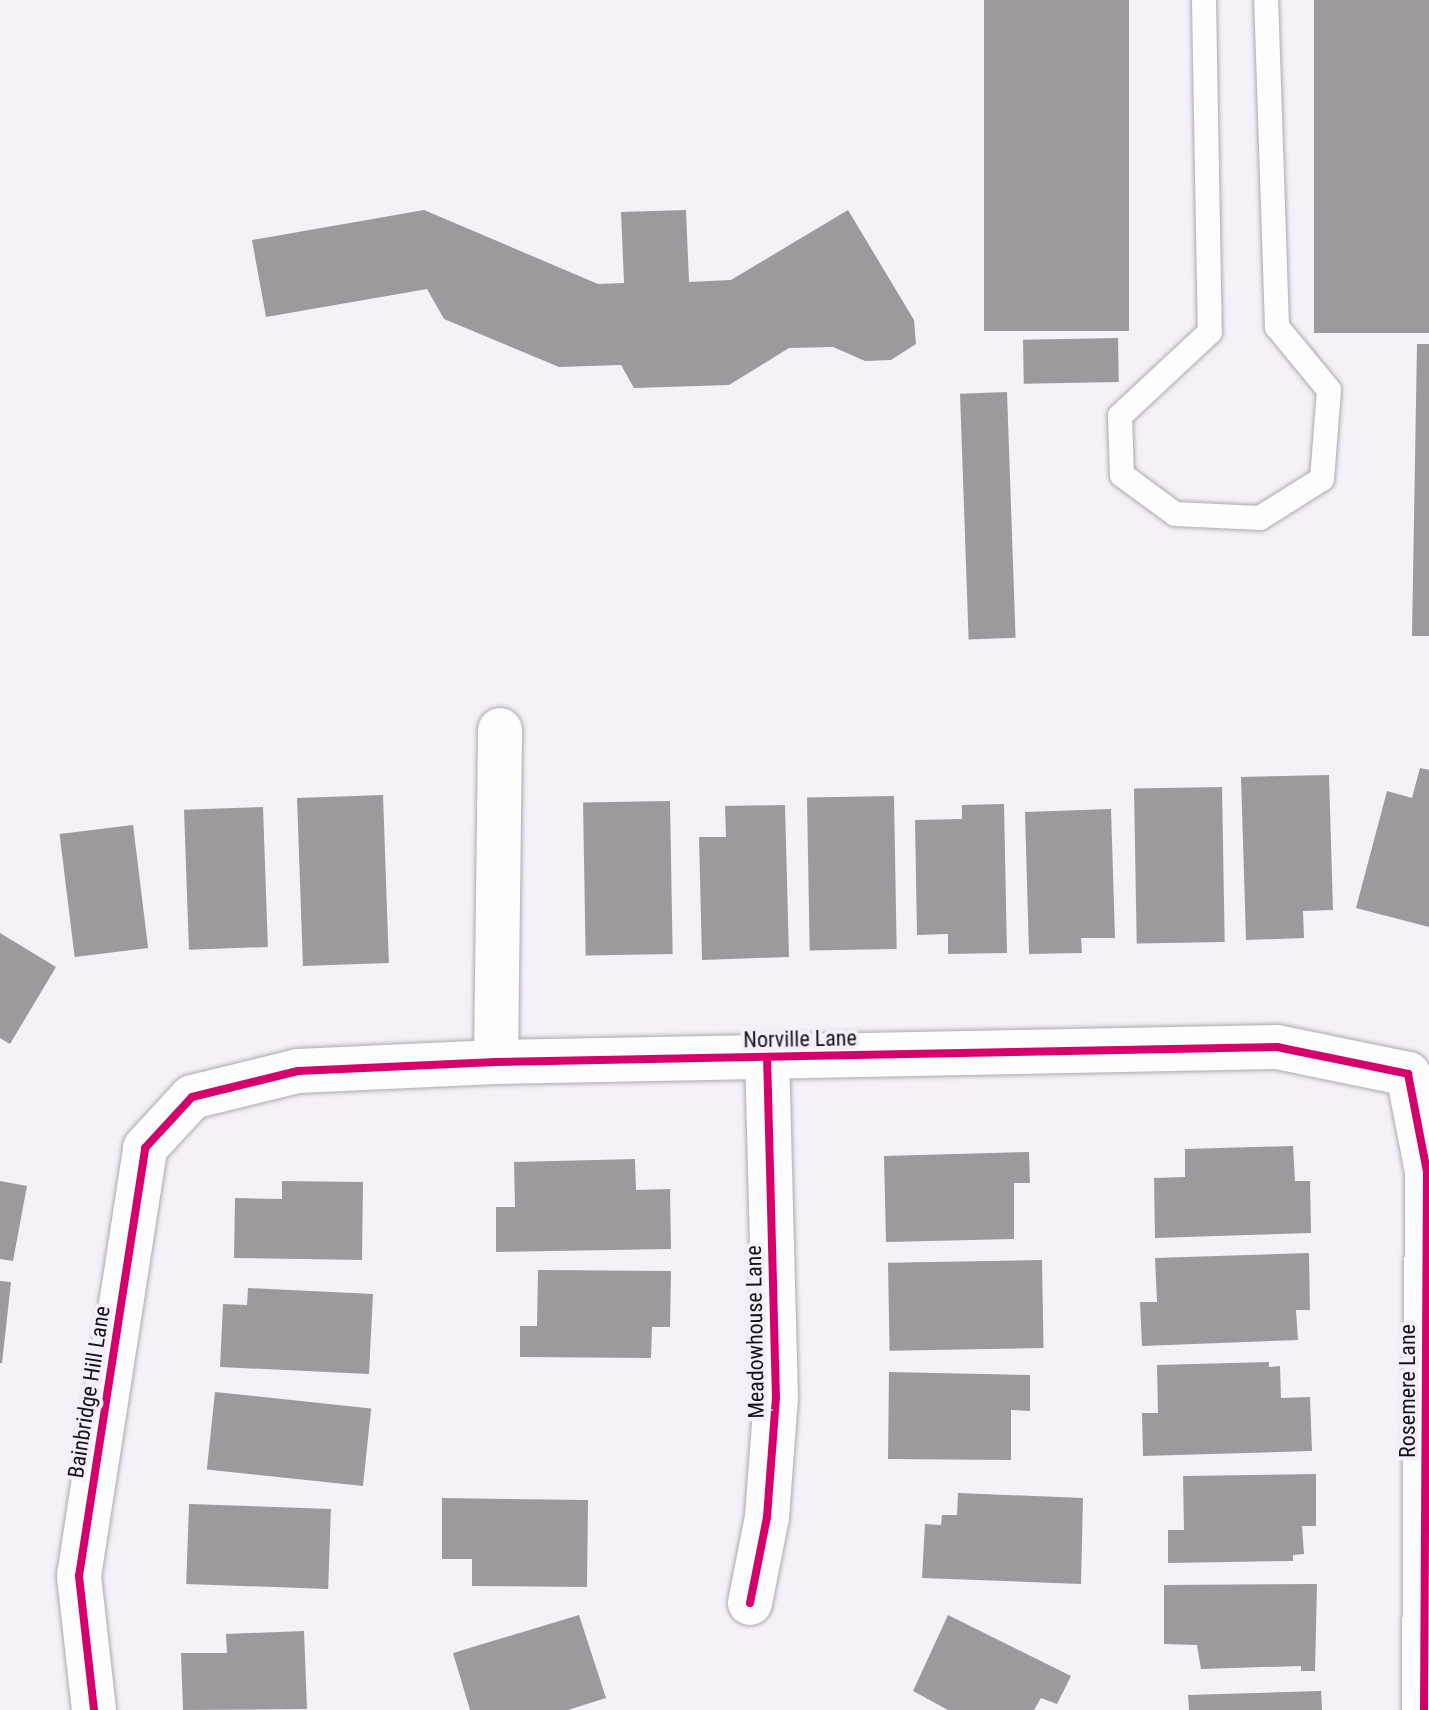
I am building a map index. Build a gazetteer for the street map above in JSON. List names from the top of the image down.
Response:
{
  "streets": {
    "street": [
      "Norville Lane",
      "Meadowhouse Lane",
      "Rosemere Lane",
      "Bainbridge Hill Lane"
    ]
  },
  "crossings": [
    ["Norville Lane", "Meadowhouse Lane"],
    ["Norville Lane", "Rosemere Lane"],
    ["Norville Lane", "Bainbridge Hill Lane"]
  ]
}
